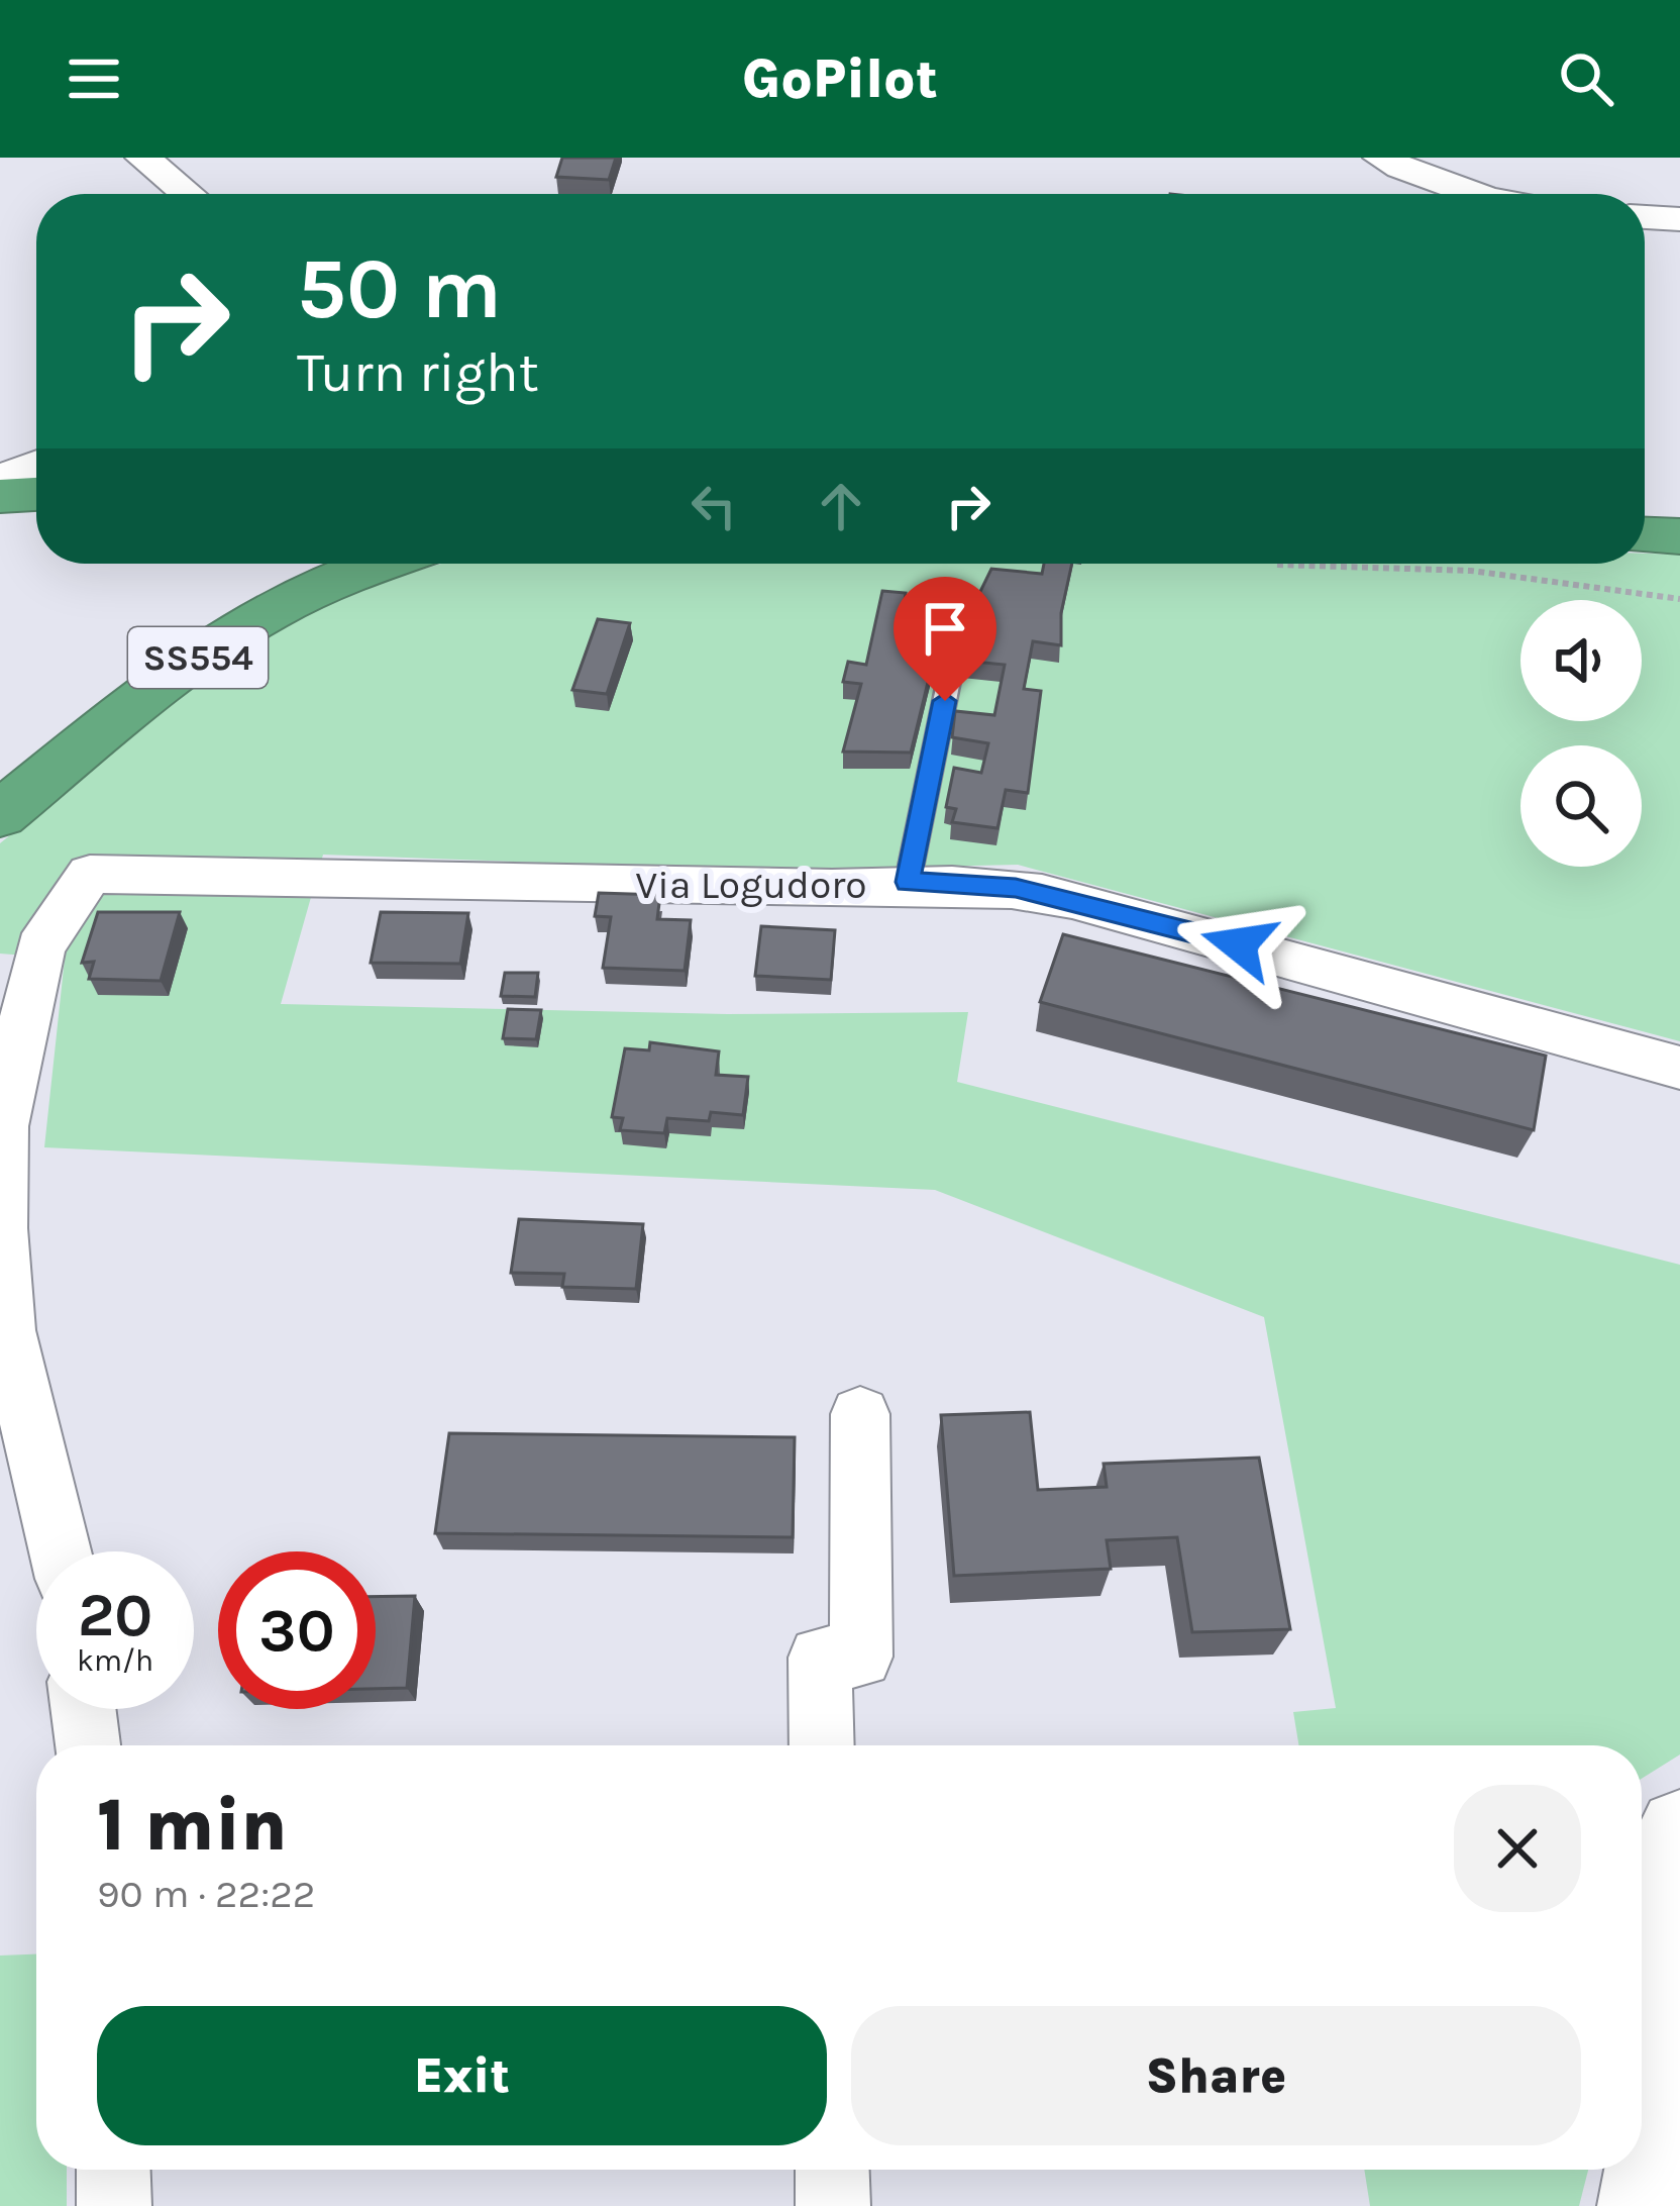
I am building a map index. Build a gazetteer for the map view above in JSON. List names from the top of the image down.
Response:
{
  "streets": {
    "highway": ["SS554"],
    "street": ["Via Logudoro"]
  },
  "page": {
    "header": "GoPilot",
    "turn": ["50 m", "Turn right"],
    "speed": "20 km/h",
    "limit": "30",
    "heading": ["1 min", "90 m · 22:22"],
    "buttons": ["Exit", "Share"]
  }
}
